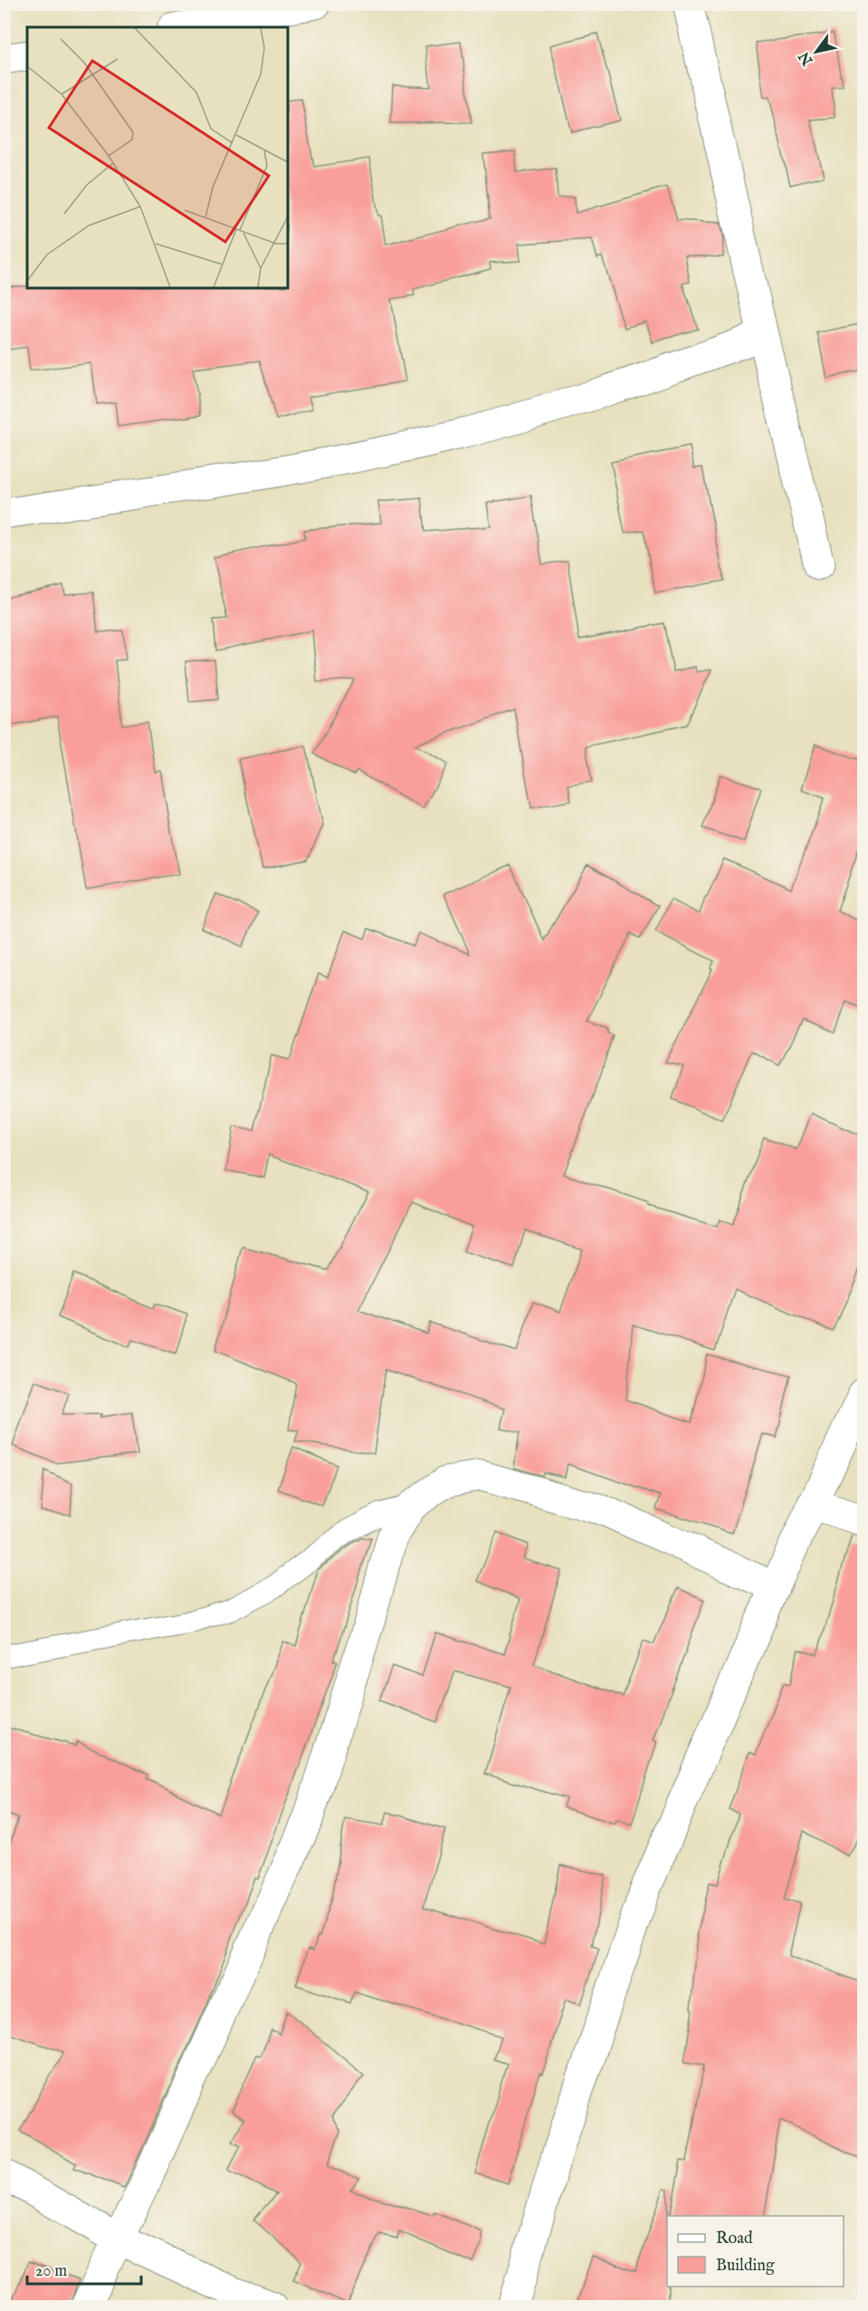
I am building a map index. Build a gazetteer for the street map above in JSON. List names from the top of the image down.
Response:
{
  "legend": ["Road", "Building"],
  "scale_bar": "20 m",
  "north": "bottom left"
}
